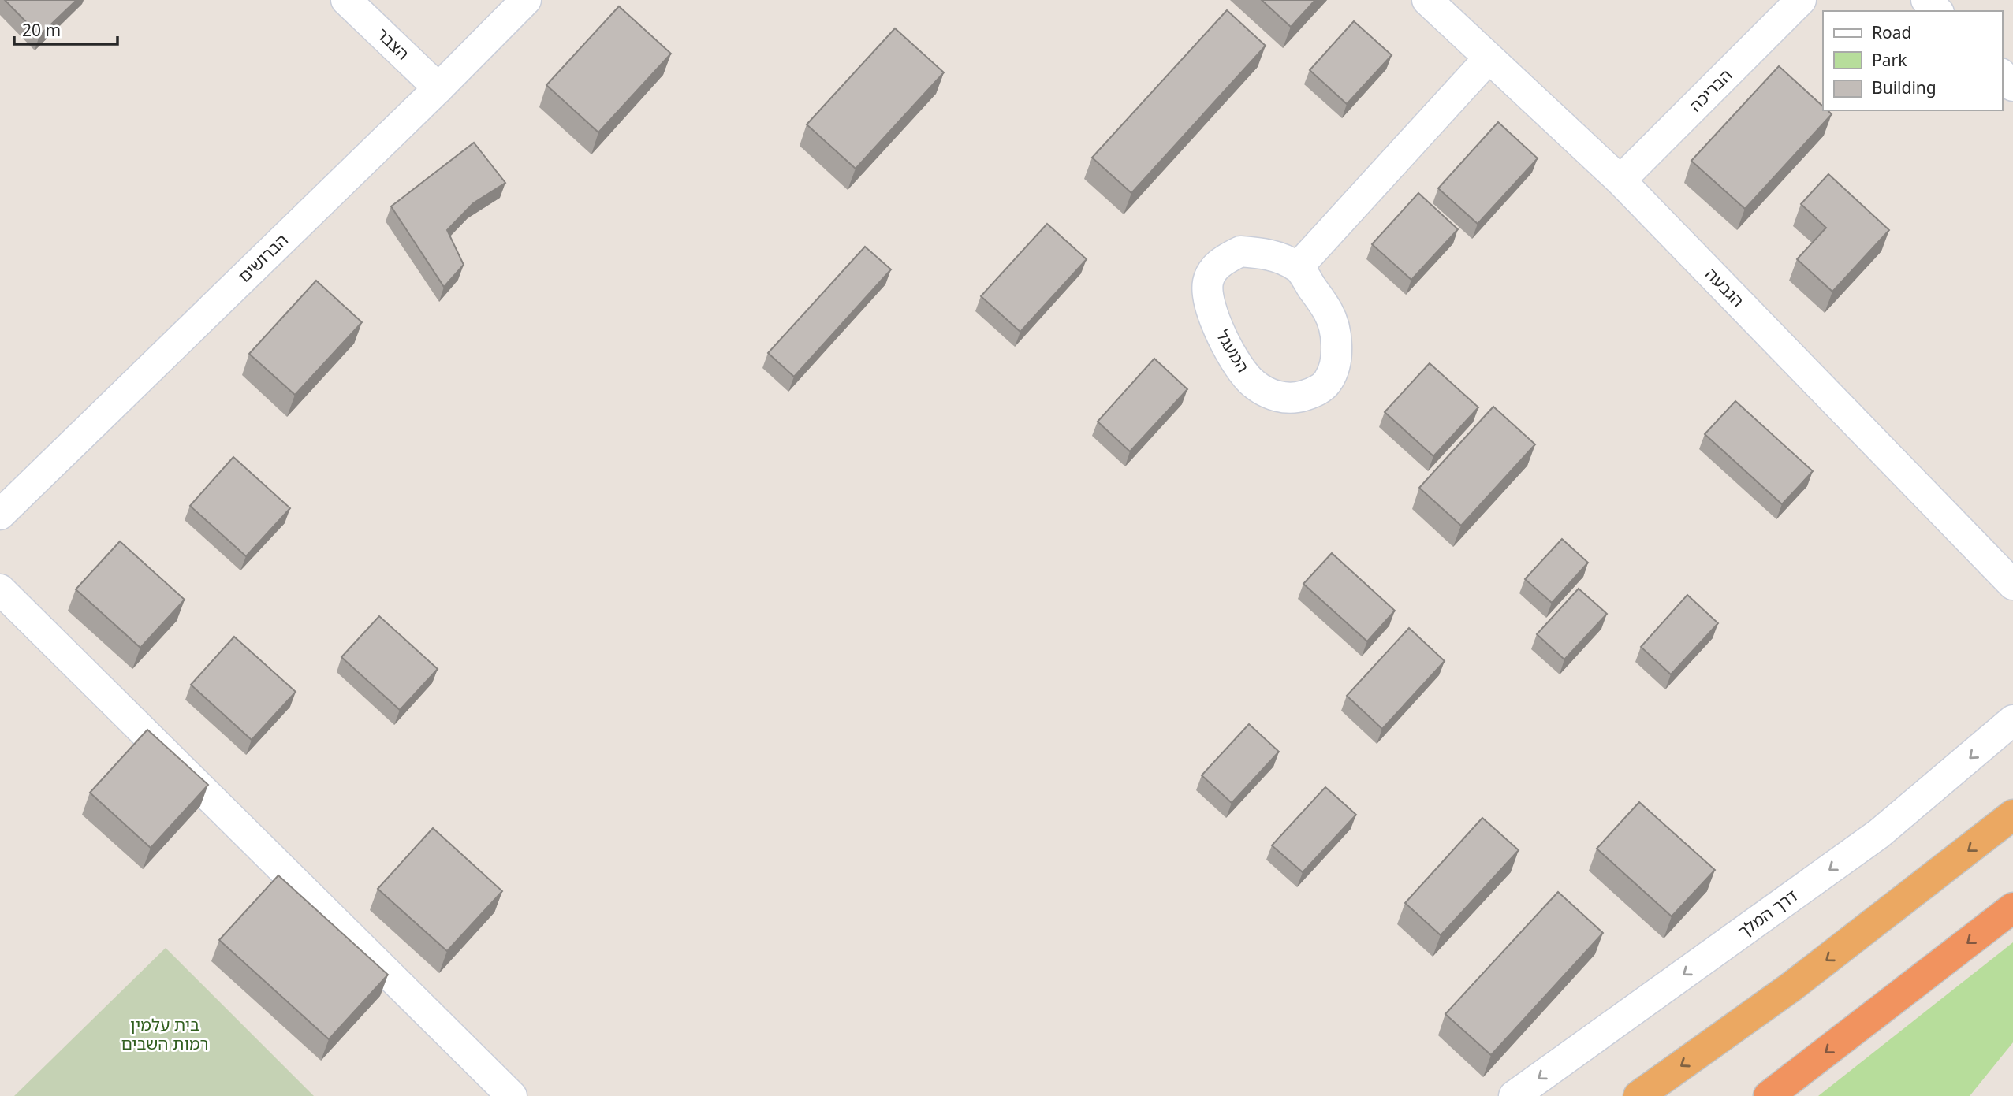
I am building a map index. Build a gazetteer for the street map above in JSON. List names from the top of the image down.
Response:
{
  "streets": {
    "street": [
      "הצבר",
      "הבריכה",
      "הברושים",
      "הגבעה",
      "המעגל",
      "דרך המלך"
    ]
  },
  "crossings": [
    ["הצבר", "הברושים"],
    ["הבריכה", "הגבעה"]
  ],
  "one_way": ["דרך המלך"],
  "parks": ["בית עלמין רמות השבים"],
  "legend": ["Road", "Park", "Building"],
  "scale_bar": "20 m"
}
